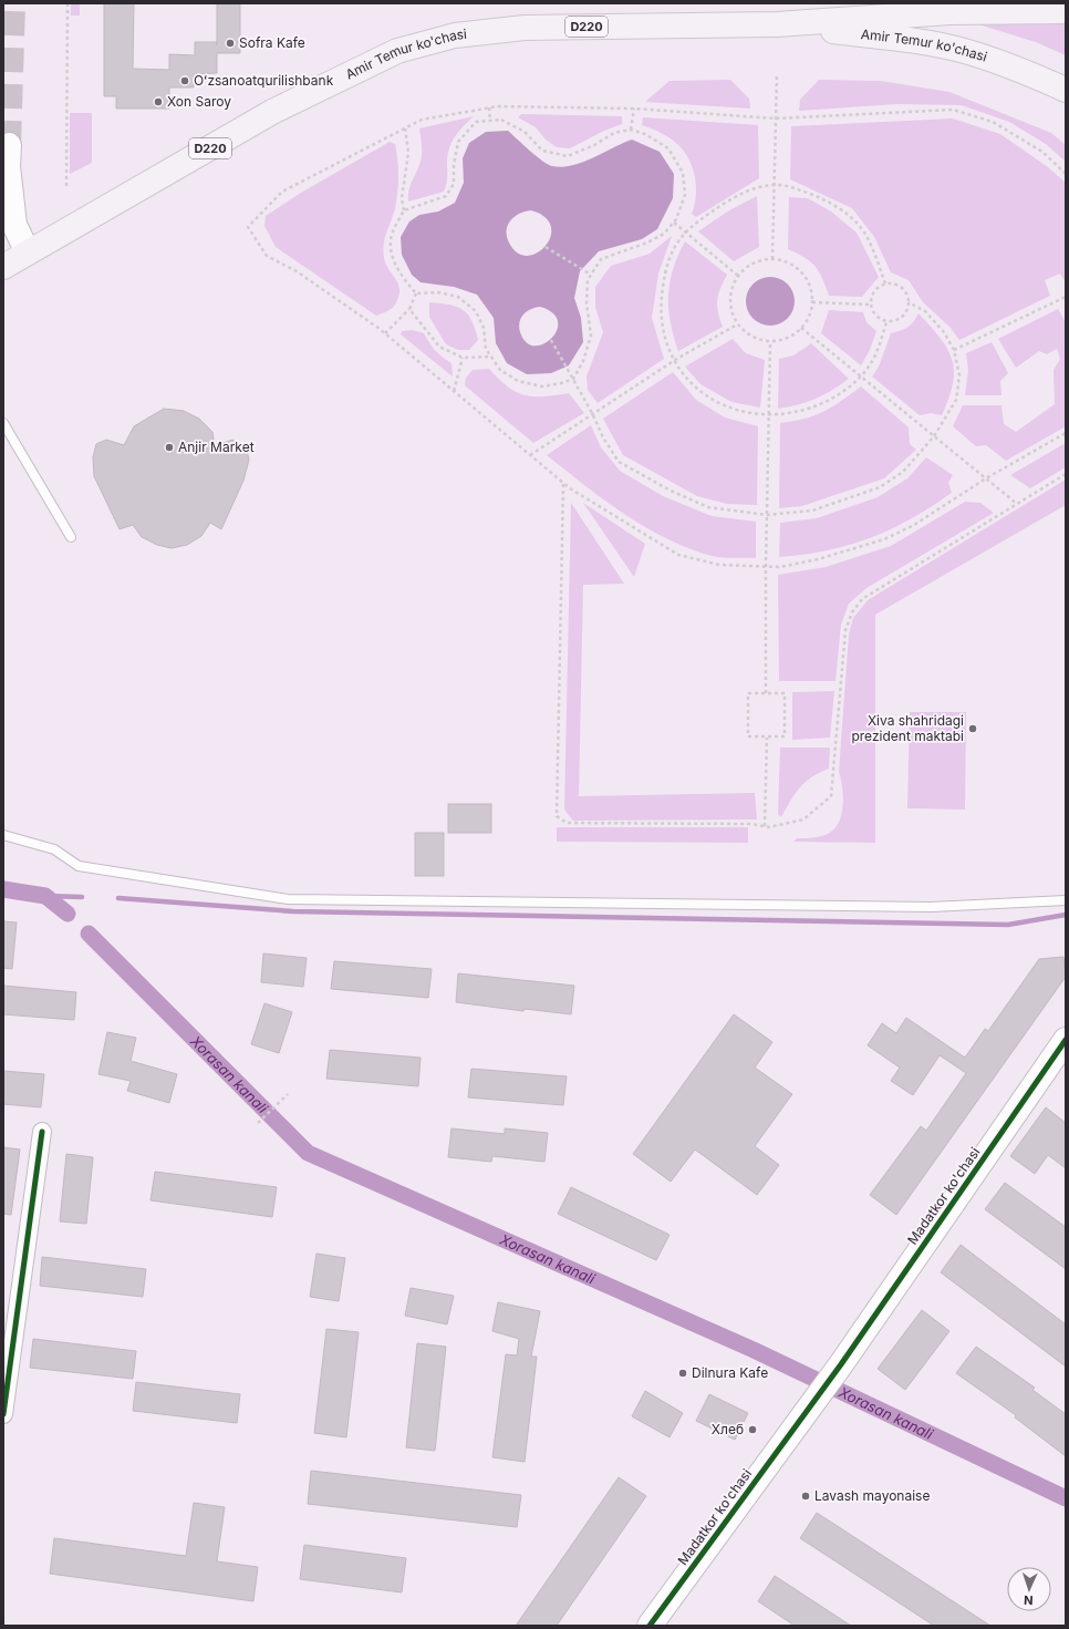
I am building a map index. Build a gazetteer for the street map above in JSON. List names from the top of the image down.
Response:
{
  "streets": {
    "main road": ["D220", "Amir Temur ko'chasi"],
    "street": ["Madatkor ko'chasi"]
  },
  "crossings": [
    ["D220", "Amir Temur ko'chasi"]
  ],
  "water": ["Xorasan kanali"],
  "places": [
    "Sofra Kafe",
    "Oʻzsanoatqurilishbank",
    "Xon Saroy",
    "Anjir Market",
    "Xiva shahridagi prezident maktabi",
    "Dilnura Kafe",
    "Хлеб",
    "Lavash mayonaise"
  ],
  "north": "bottom"
}
